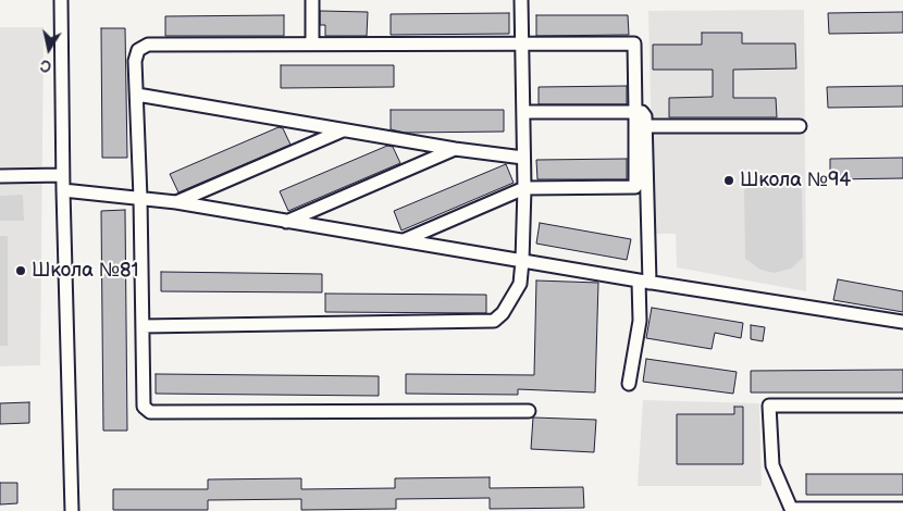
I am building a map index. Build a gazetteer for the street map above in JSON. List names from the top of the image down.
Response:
{
  "places": ["Школа №94", "Школа №81"],
  "north": "bottom"
}
